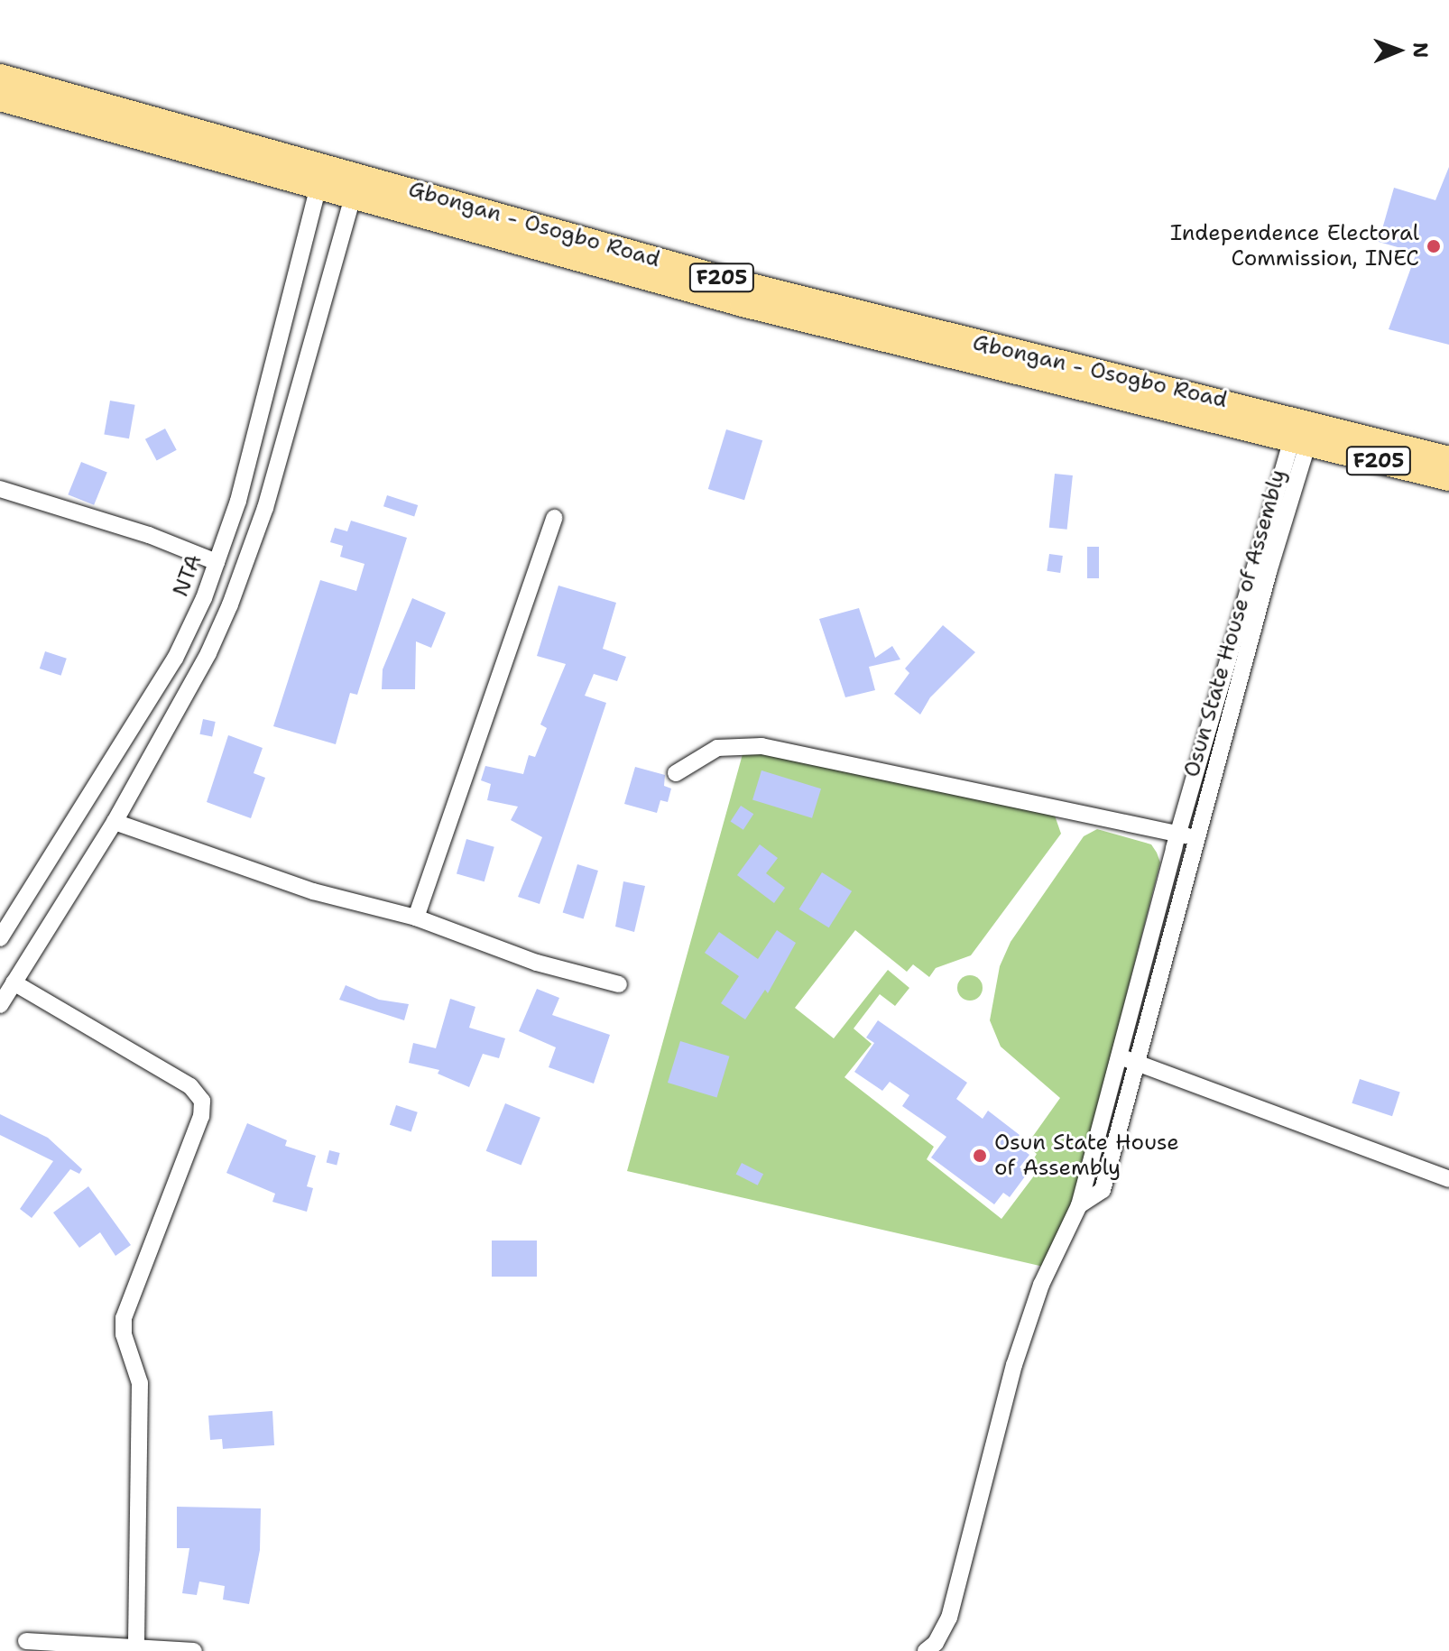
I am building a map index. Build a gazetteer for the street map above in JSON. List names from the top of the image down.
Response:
{
  "streets": {
    "main road": ["Gbongan - Osogbo Road", "F205"],
    "street": ["NTA", "Osun State House of Assembly"]
  },
  "crossings": [
    ["Gbongan - Osogbo Road", "NTA"],
    ["Gbongan - Osogbo Road", "Osun State House of Assembly"]
  ],
  "places": ["Independence Electoral Commission, INEC", "Osun State House of Assembly"],
  "north": "right"
}
